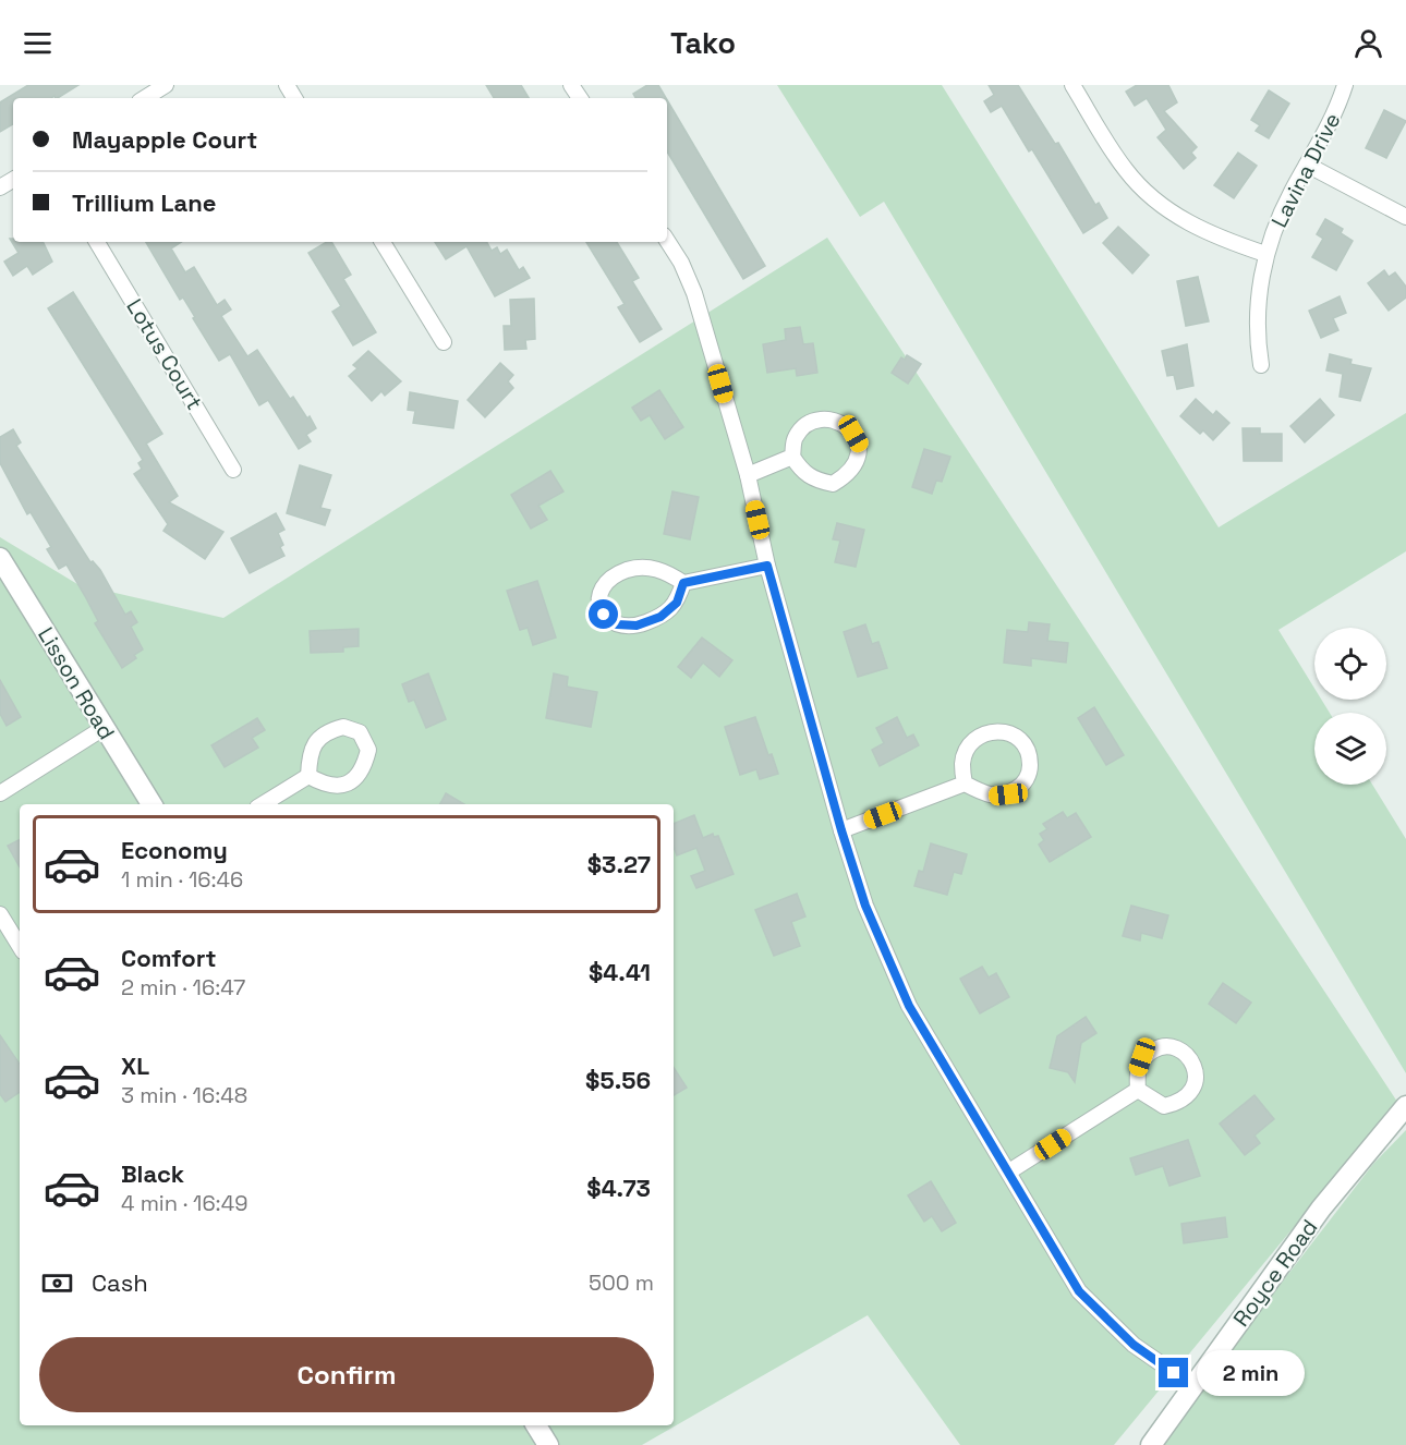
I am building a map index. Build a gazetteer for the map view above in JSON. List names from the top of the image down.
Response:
{
  "streets": {
    "street": [
      "Lavina Drive",
      "Lotus Court",
      "Lisson Road",
      "Royce Road"
    ]
  },
  "page": {
    "header": "Tako",
    "banner": ["Mayapple Court", "Trillium Lane"],
    "list": [
      {
        "name": "Economy",
        "note": "1 min · 16:46",
        "value": "$3.27"
      },
      {
        "name": "Comfort",
        "note": "2 min · 16:47",
        "value": "$4.41"
      },
      {
        "name": "XL",
        "note": "3 min · 16:48",
        "value": "$5.56"
      },
      {
        "name": "Black",
        "note": "4 min · 16:49",
        "value": "$4.73"
      }
    ],
    "pay": ["Cash", "500 m"],
    "buttons": "Confirm",
    "bubble": "2 min"
  }
}
